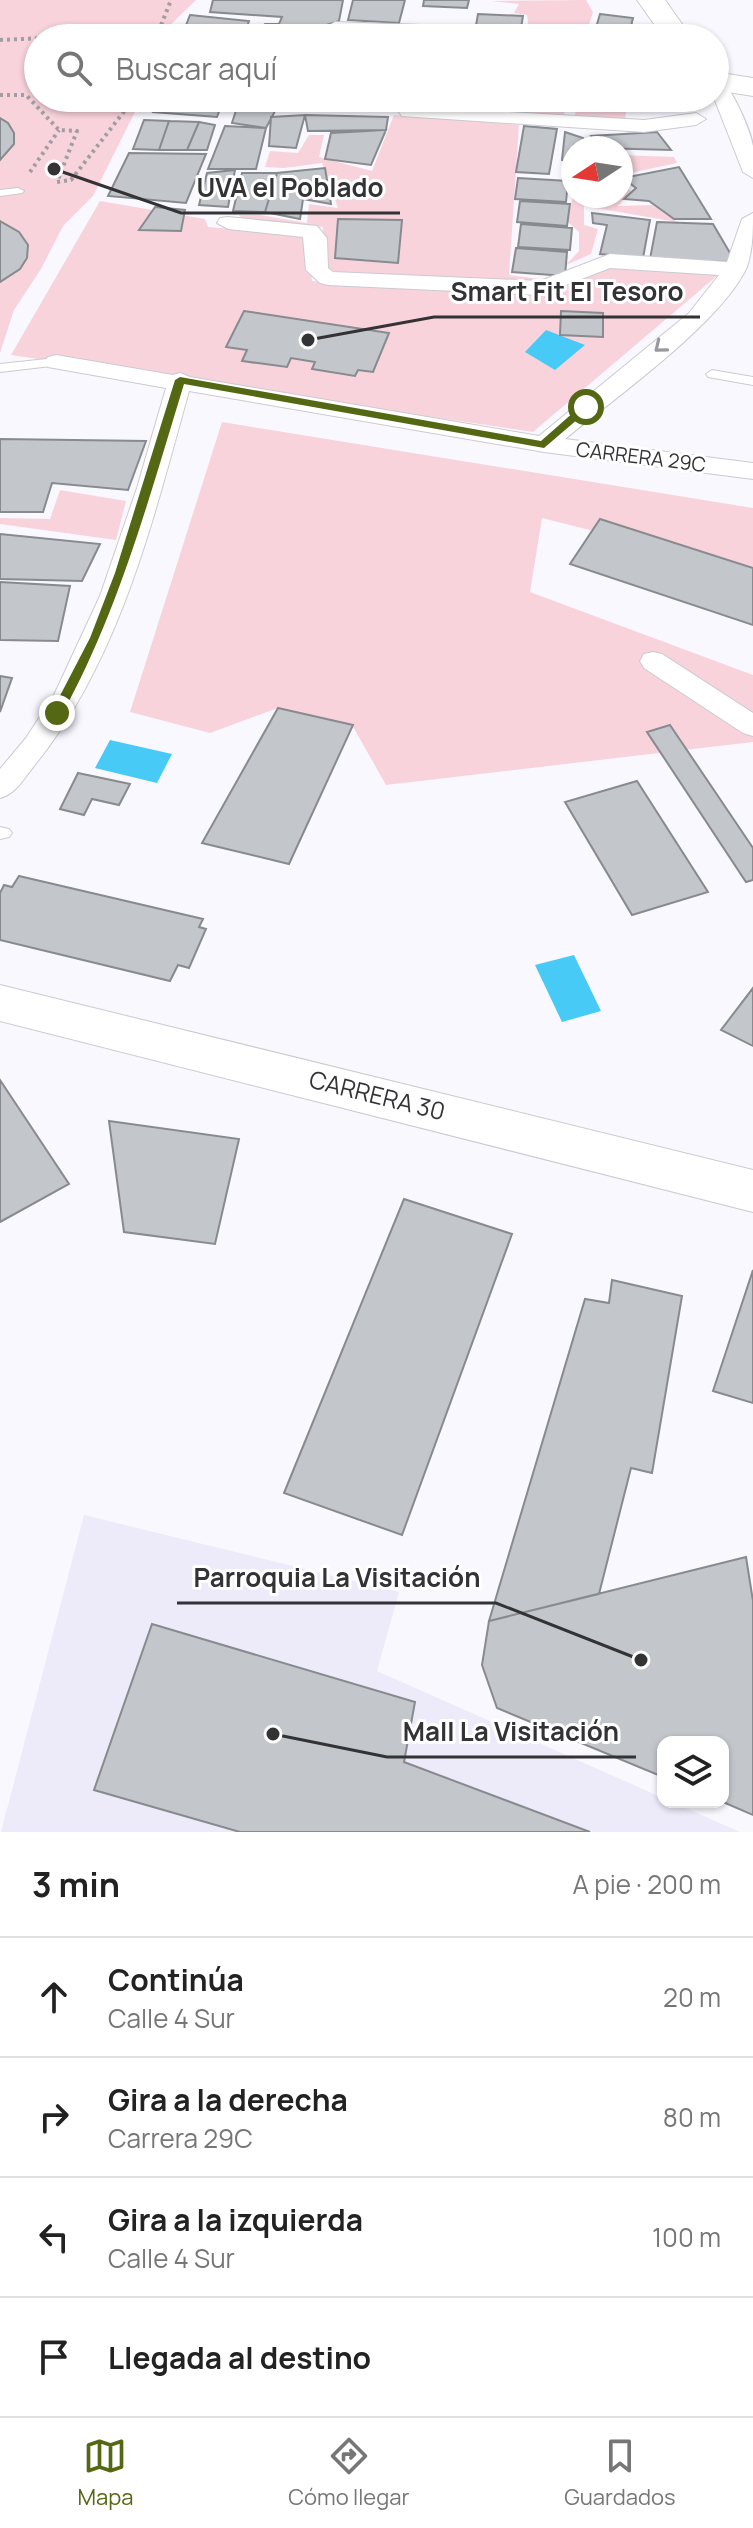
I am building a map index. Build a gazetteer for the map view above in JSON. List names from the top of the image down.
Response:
{
  "streets": {
    "street": ["CARRERA 29C", "CARRERA 30"]
  },
  "places": [
    "UVA el Poblado",
    "Smart Fit El Tesoro",
    "Parroquia La Visitación",
    "Mall La Visitación"
  ],
  "north": "left",
  "page": {
    "search": "Buscar aquí",
    "heading": ["3 min", "A pie · 200 m"],
    "list": [
      ["Continúa", "Calle 4 Sur", "20 m"],
      ["Gira a la derecha", "Carrera 29C", "80 m"],
      ["Gira a la izquierda", "Calle 4 Sur", "100 m"],
      "Llegada al destino"
    ],
    "nav": ["Mapa", "Cómo llegar", "Guardados"]
  }
}
